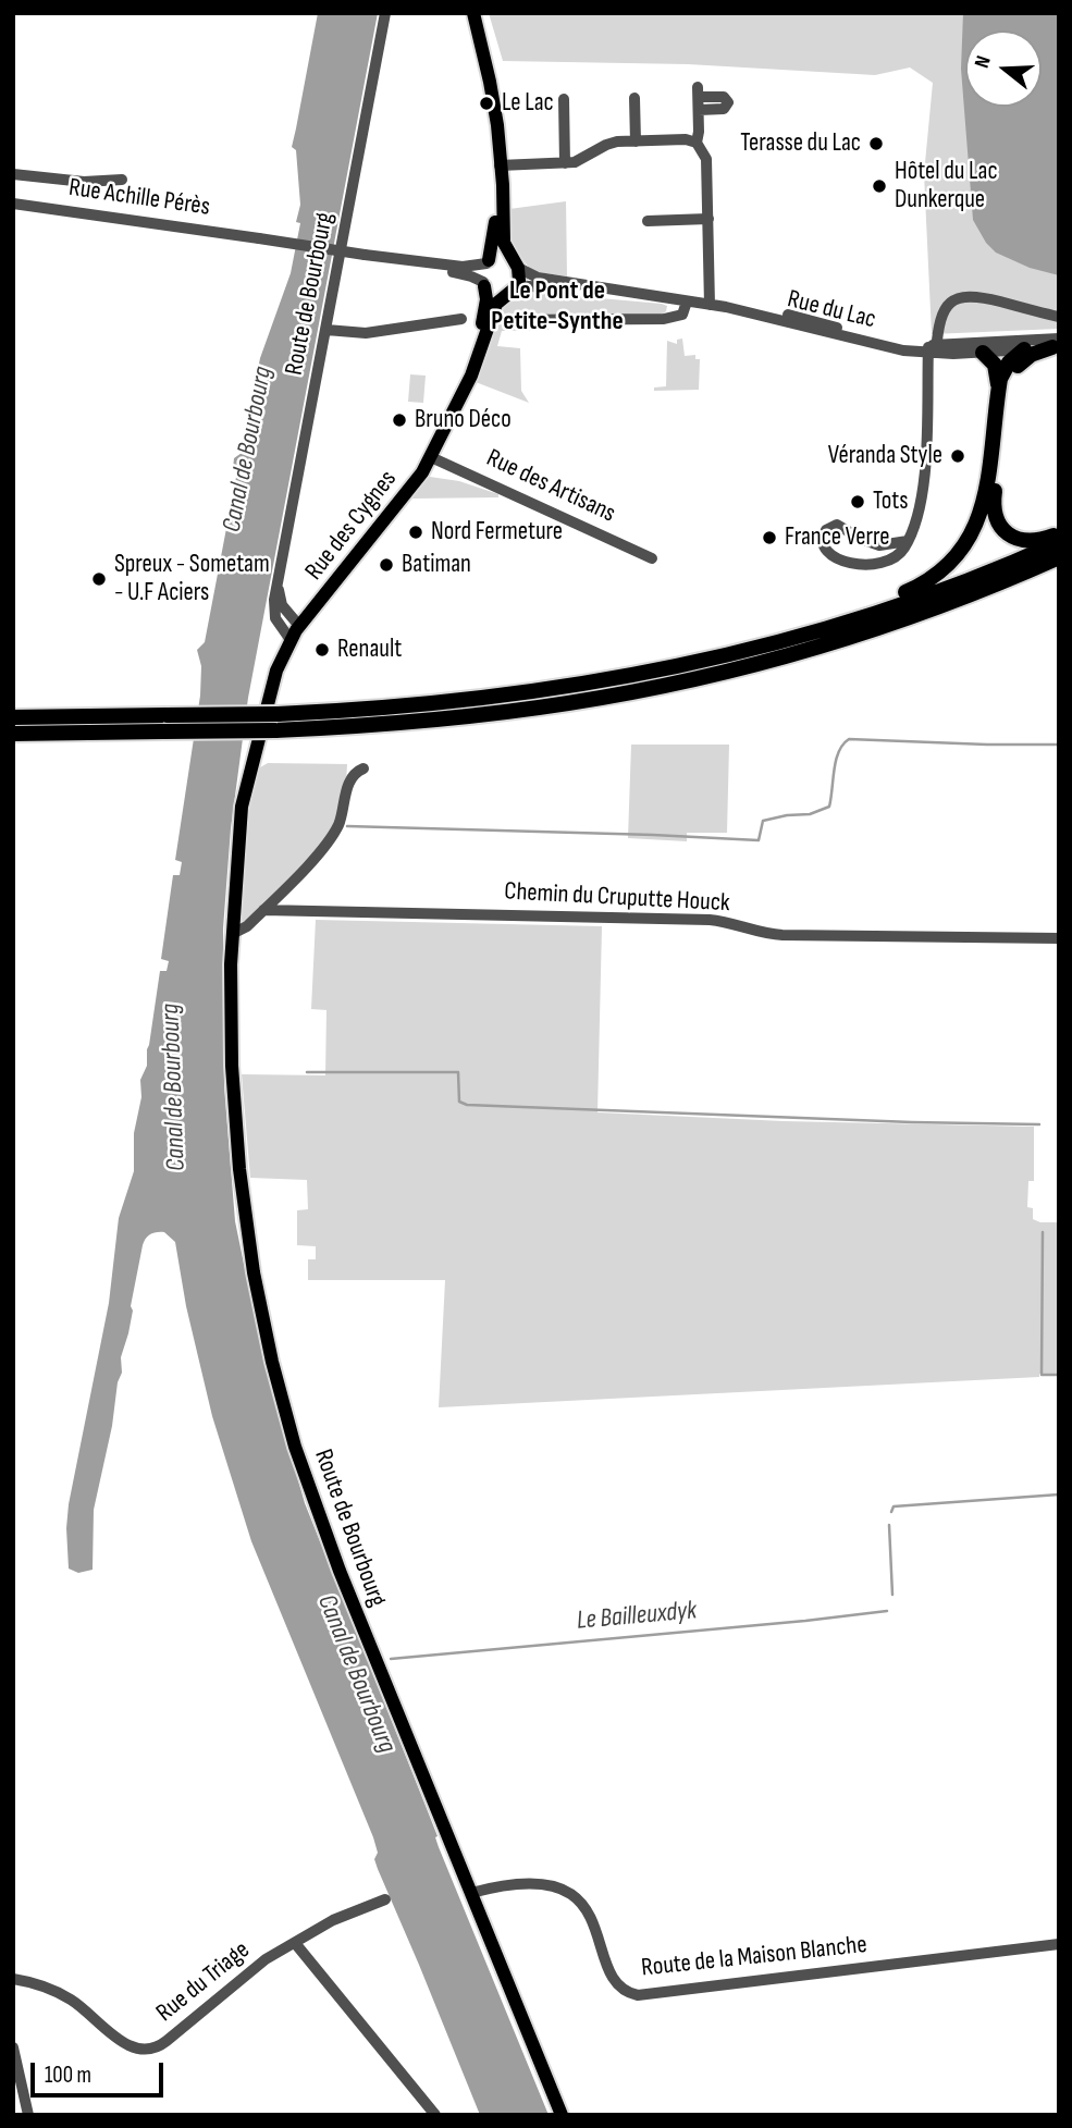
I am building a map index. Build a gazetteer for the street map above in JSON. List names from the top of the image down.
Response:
{
  "streets": {
    "main road": ["Route de Bourbourg", "Rue des Cygnes"],
    "street": [
      "Rue Achille Pérès",
      "Rue du Lac",
      "Rue des Artisans",
      "Chemin du Cruputte Houck",
      "Route de la Maison Blanche",
      "Rue du Triage"
    ]
  },
  "crossings": [
    ["Route de Bourbourg", "Rue des Cygnes"],
    ["Route de Bourbourg", "Route de la Maison Blanche"],
    ["Rue du Lac", "Rue des Cygnes"],
    ["Rue des Artisans", "Rue des Cygnes"]
  ],
  "districts": ["Le Pont de Petite-Synthe"],
  "water": ["Canal de Bourbourg", "Le Bailleuxdyk"],
  "places": [
    "Le Lac",
    "Terasse du Lac",
    "Hôtel du Lac Dunkerque",
    "Bruno Déco",
    "Véranda Style",
    "Tots",
    "Nord Fermeture",
    "France Verre",
    "Batiman",
    "Spreux - Sometam - U.F Aciers",
    "Renault"
  ],
  "scale_bar": "100 m",
  "north": "left"
}
